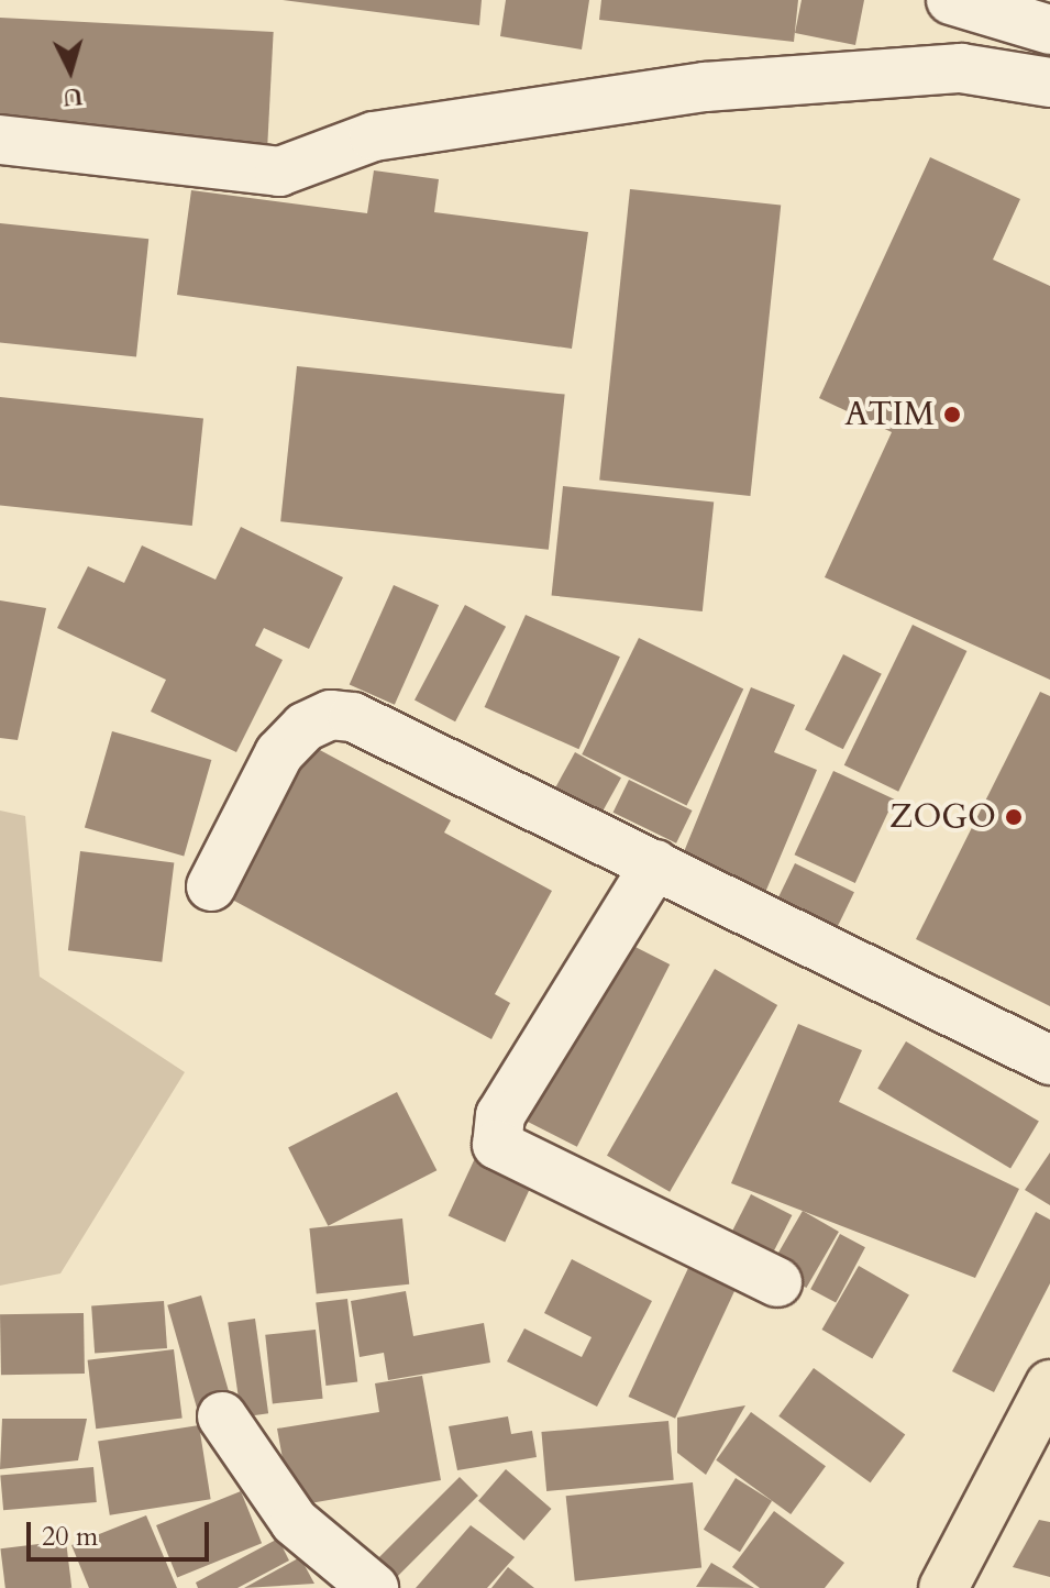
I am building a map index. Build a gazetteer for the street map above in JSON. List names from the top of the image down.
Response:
{
  "places": ["ATIM", "ZOGO"],
  "scale_bar": "20 m",
  "north": "bottom"
}
